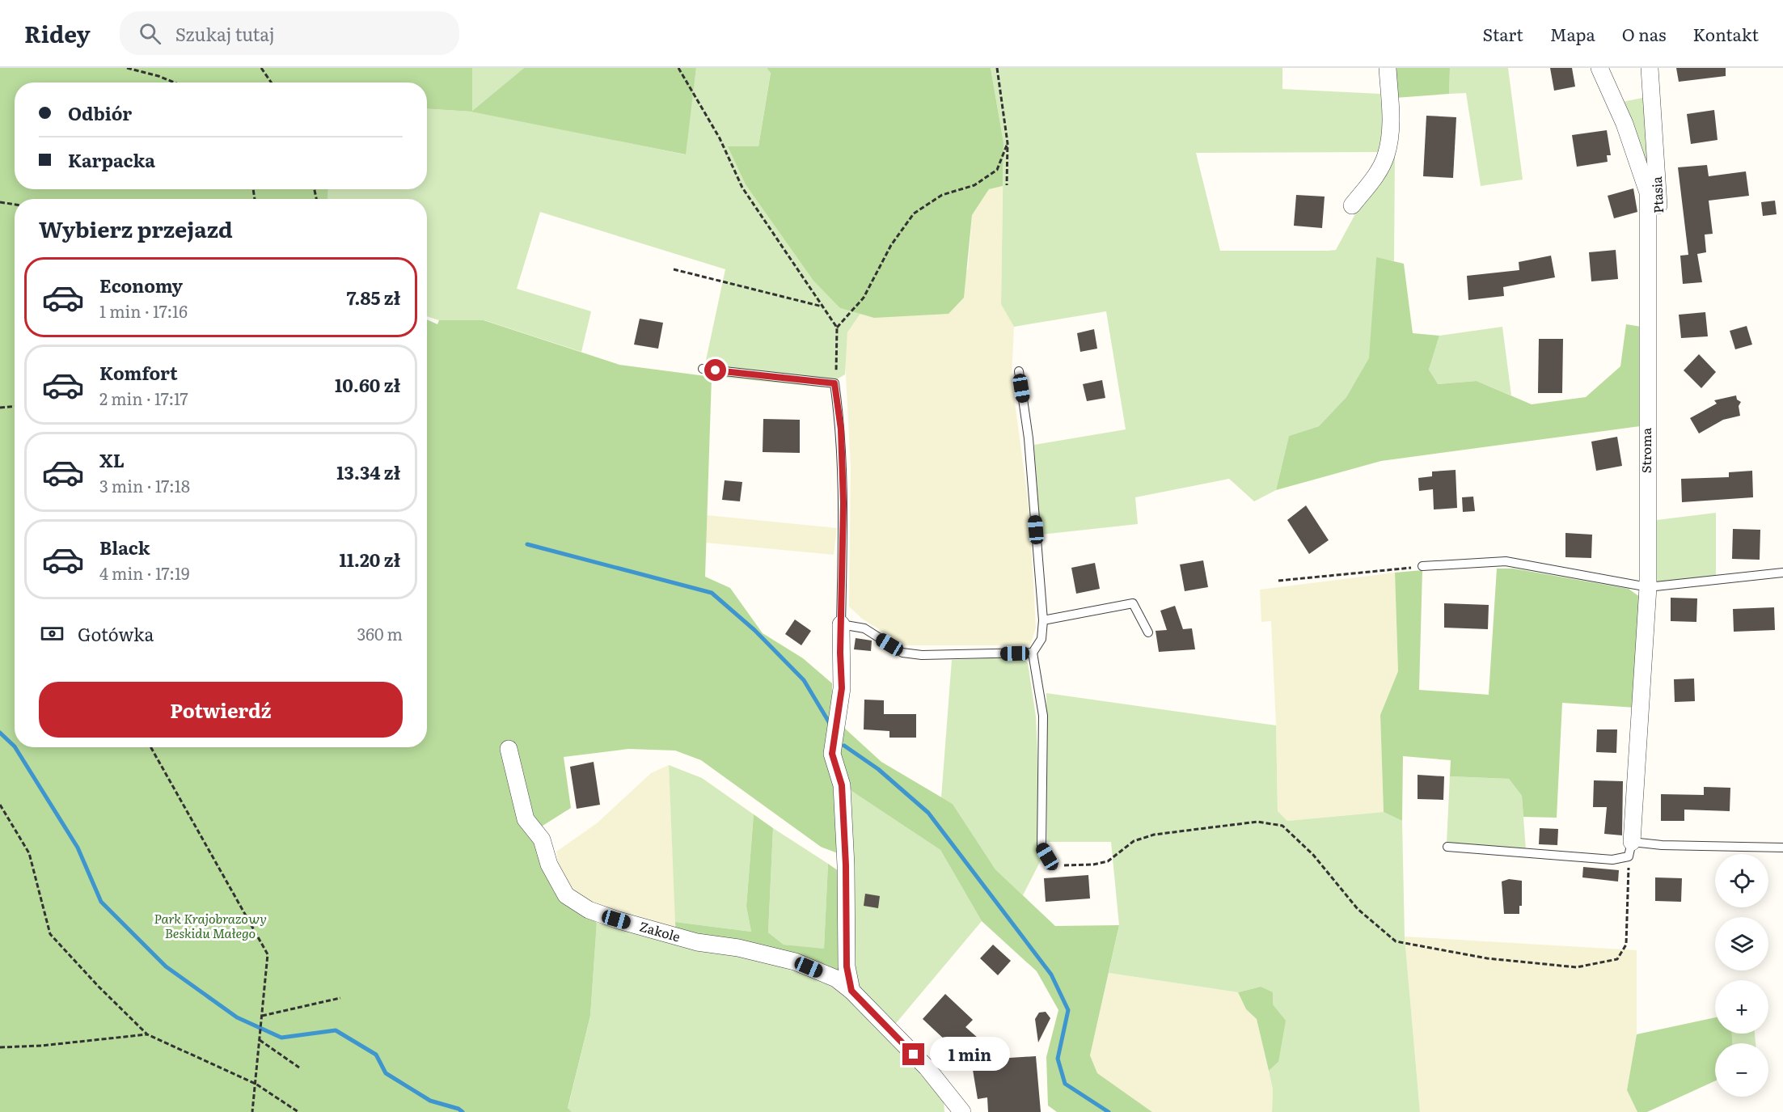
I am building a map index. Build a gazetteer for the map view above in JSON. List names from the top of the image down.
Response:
{
  "streets": {
    "street": ["Ptasia", "Stroma", "Zakole"]
  },
  "crossings": [
    ["Ptasia", "Stroma"]
  ],
  "parks": ["Park Krajobrazowy Beskidu Małego"],
  "page": {
    "header": "Ridey",
    "search": "Szukaj tutaj",
    "nav": [
      "Start",
      "Mapa",
      "O nas",
      "Kontakt"
    ],
    "banner": ["Odbiór", "Karpacka"],
    "heading": "Wybierz przejazd",
    "list": [
      {
        "name": "Economy",
        "note": "1 min · 17:16",
        "value": "7.85 zł"
      },
      {
        "name": "Komfort",
        "note": "2 min · 17:17",
        "value": "10.60 zł"
      },
      {
        "name": "XL",
        "note": "3 min · 17:18",
        "value": "13.34 zł"
      },
      {
        "name": "Black",
        "note": "4 min · 17:19",
        "value": "11.20 zł"
      }
    ],
    "pay": ["Gotówka", "360 m"],
    "buttons": "Potwierdź",
    "map_buttons": ["+", "−"],
    "bubble": "1 min"
  }
}
